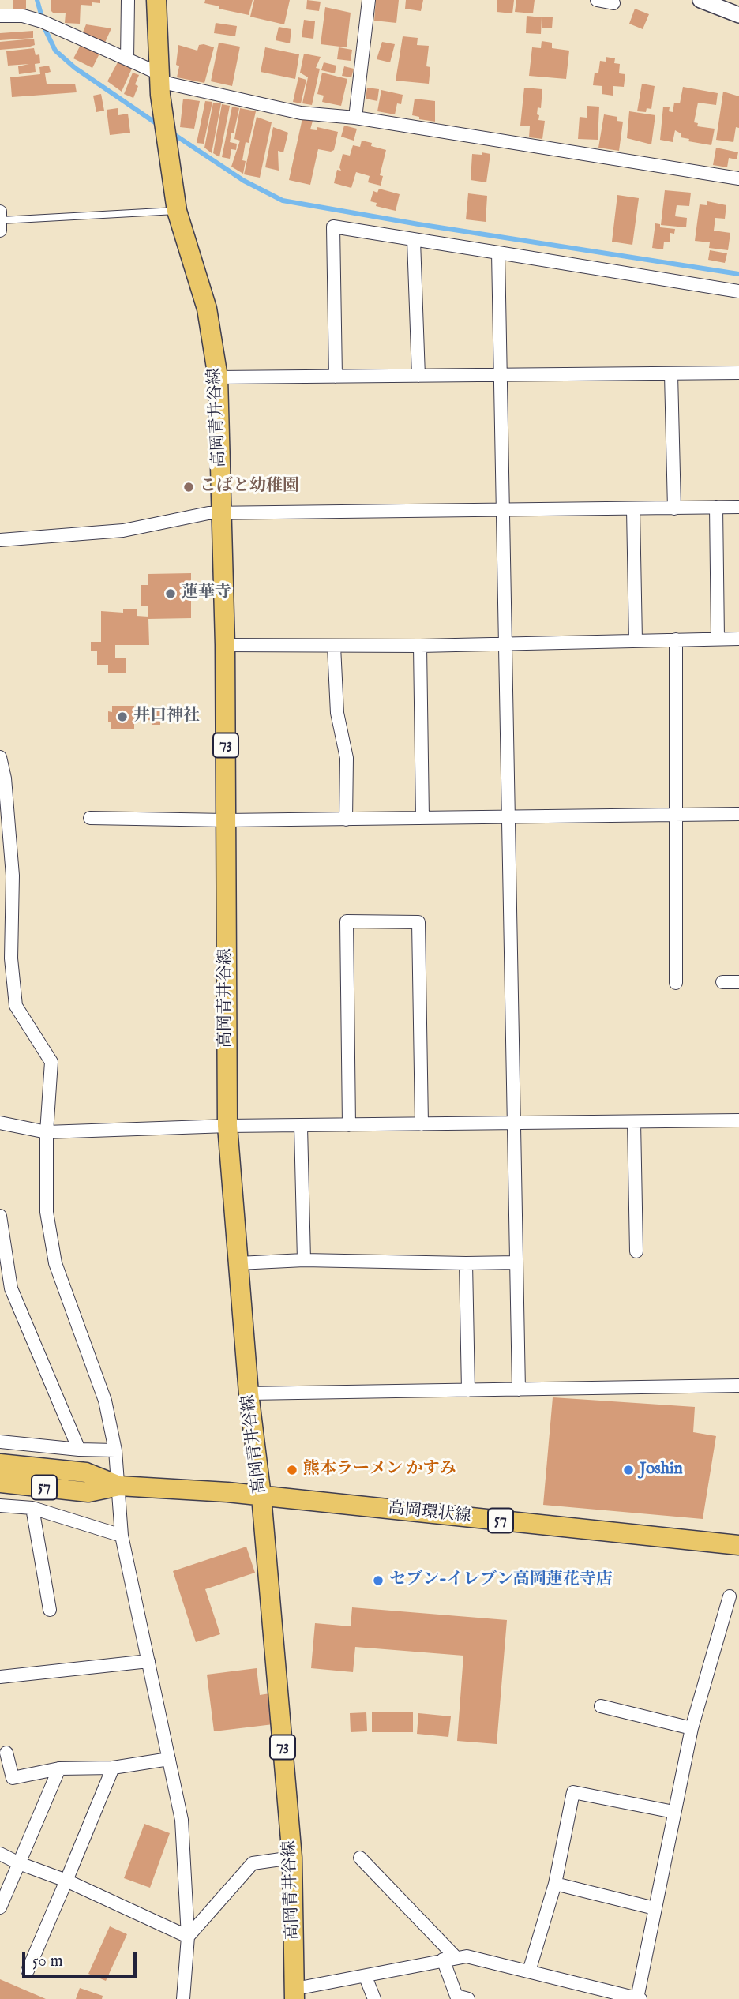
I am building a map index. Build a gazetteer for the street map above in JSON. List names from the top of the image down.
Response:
{
  "streets": {
    "main road": [
      "高岡青井谷線",
      "73",
      "57",
      "高岡環状線"
    ]
  },
  "crossings": [
    ["高岡青井谷線", "高岡環状線"]
  ],
  "places": [
    "こばと幼稚園",
    "蓮華寺",
    "井口神社",
    "熊本ラーメン かすみ",
    "Joshin",
    "セブン-イレブン高岡蓮花寺店"
  ],
  "scale_bar": "50 m"
}
